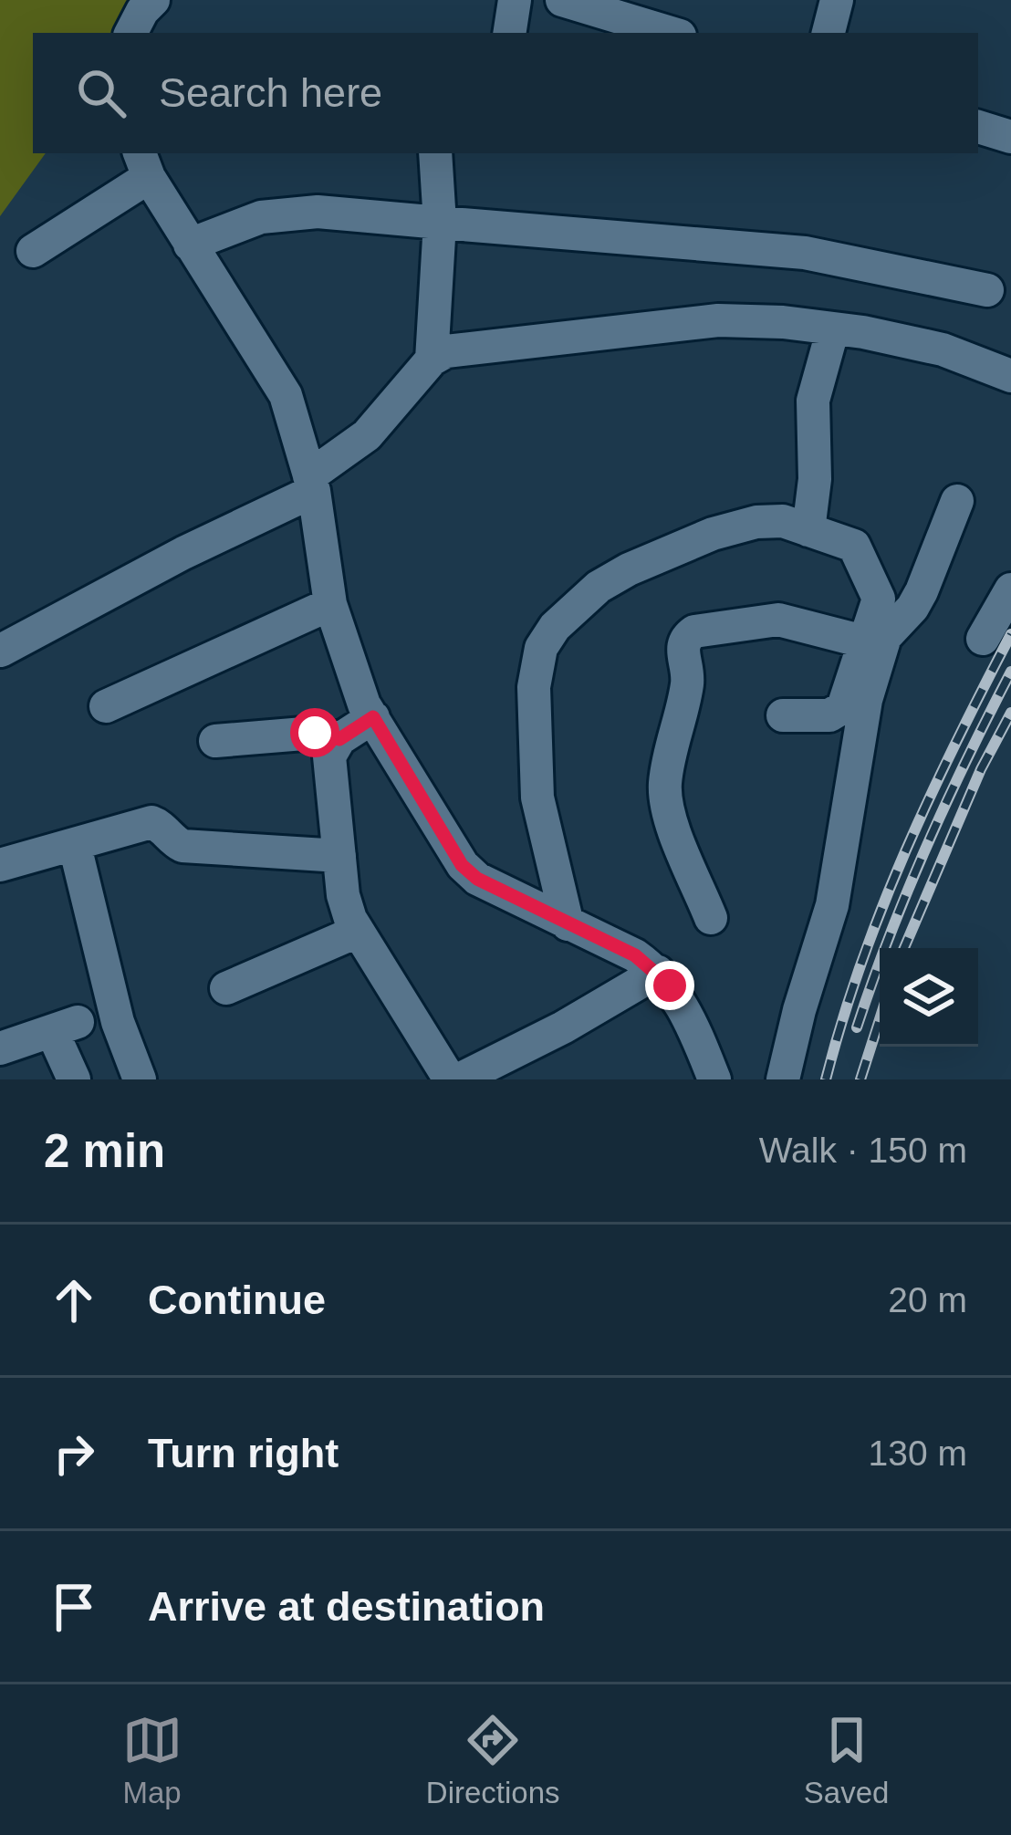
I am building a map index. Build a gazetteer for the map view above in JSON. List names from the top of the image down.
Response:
{
  "page": {
    "search": "Search here",
    "heading": ["2 min", "Walk · 150 m"],
    "list": [
      ["Continue", "20 m"],
      ["Turn right", "130 m"],
      "Arrive at destination"
    ],
    "nav": ["Map", "Directions", "Saved"]
  }
}
